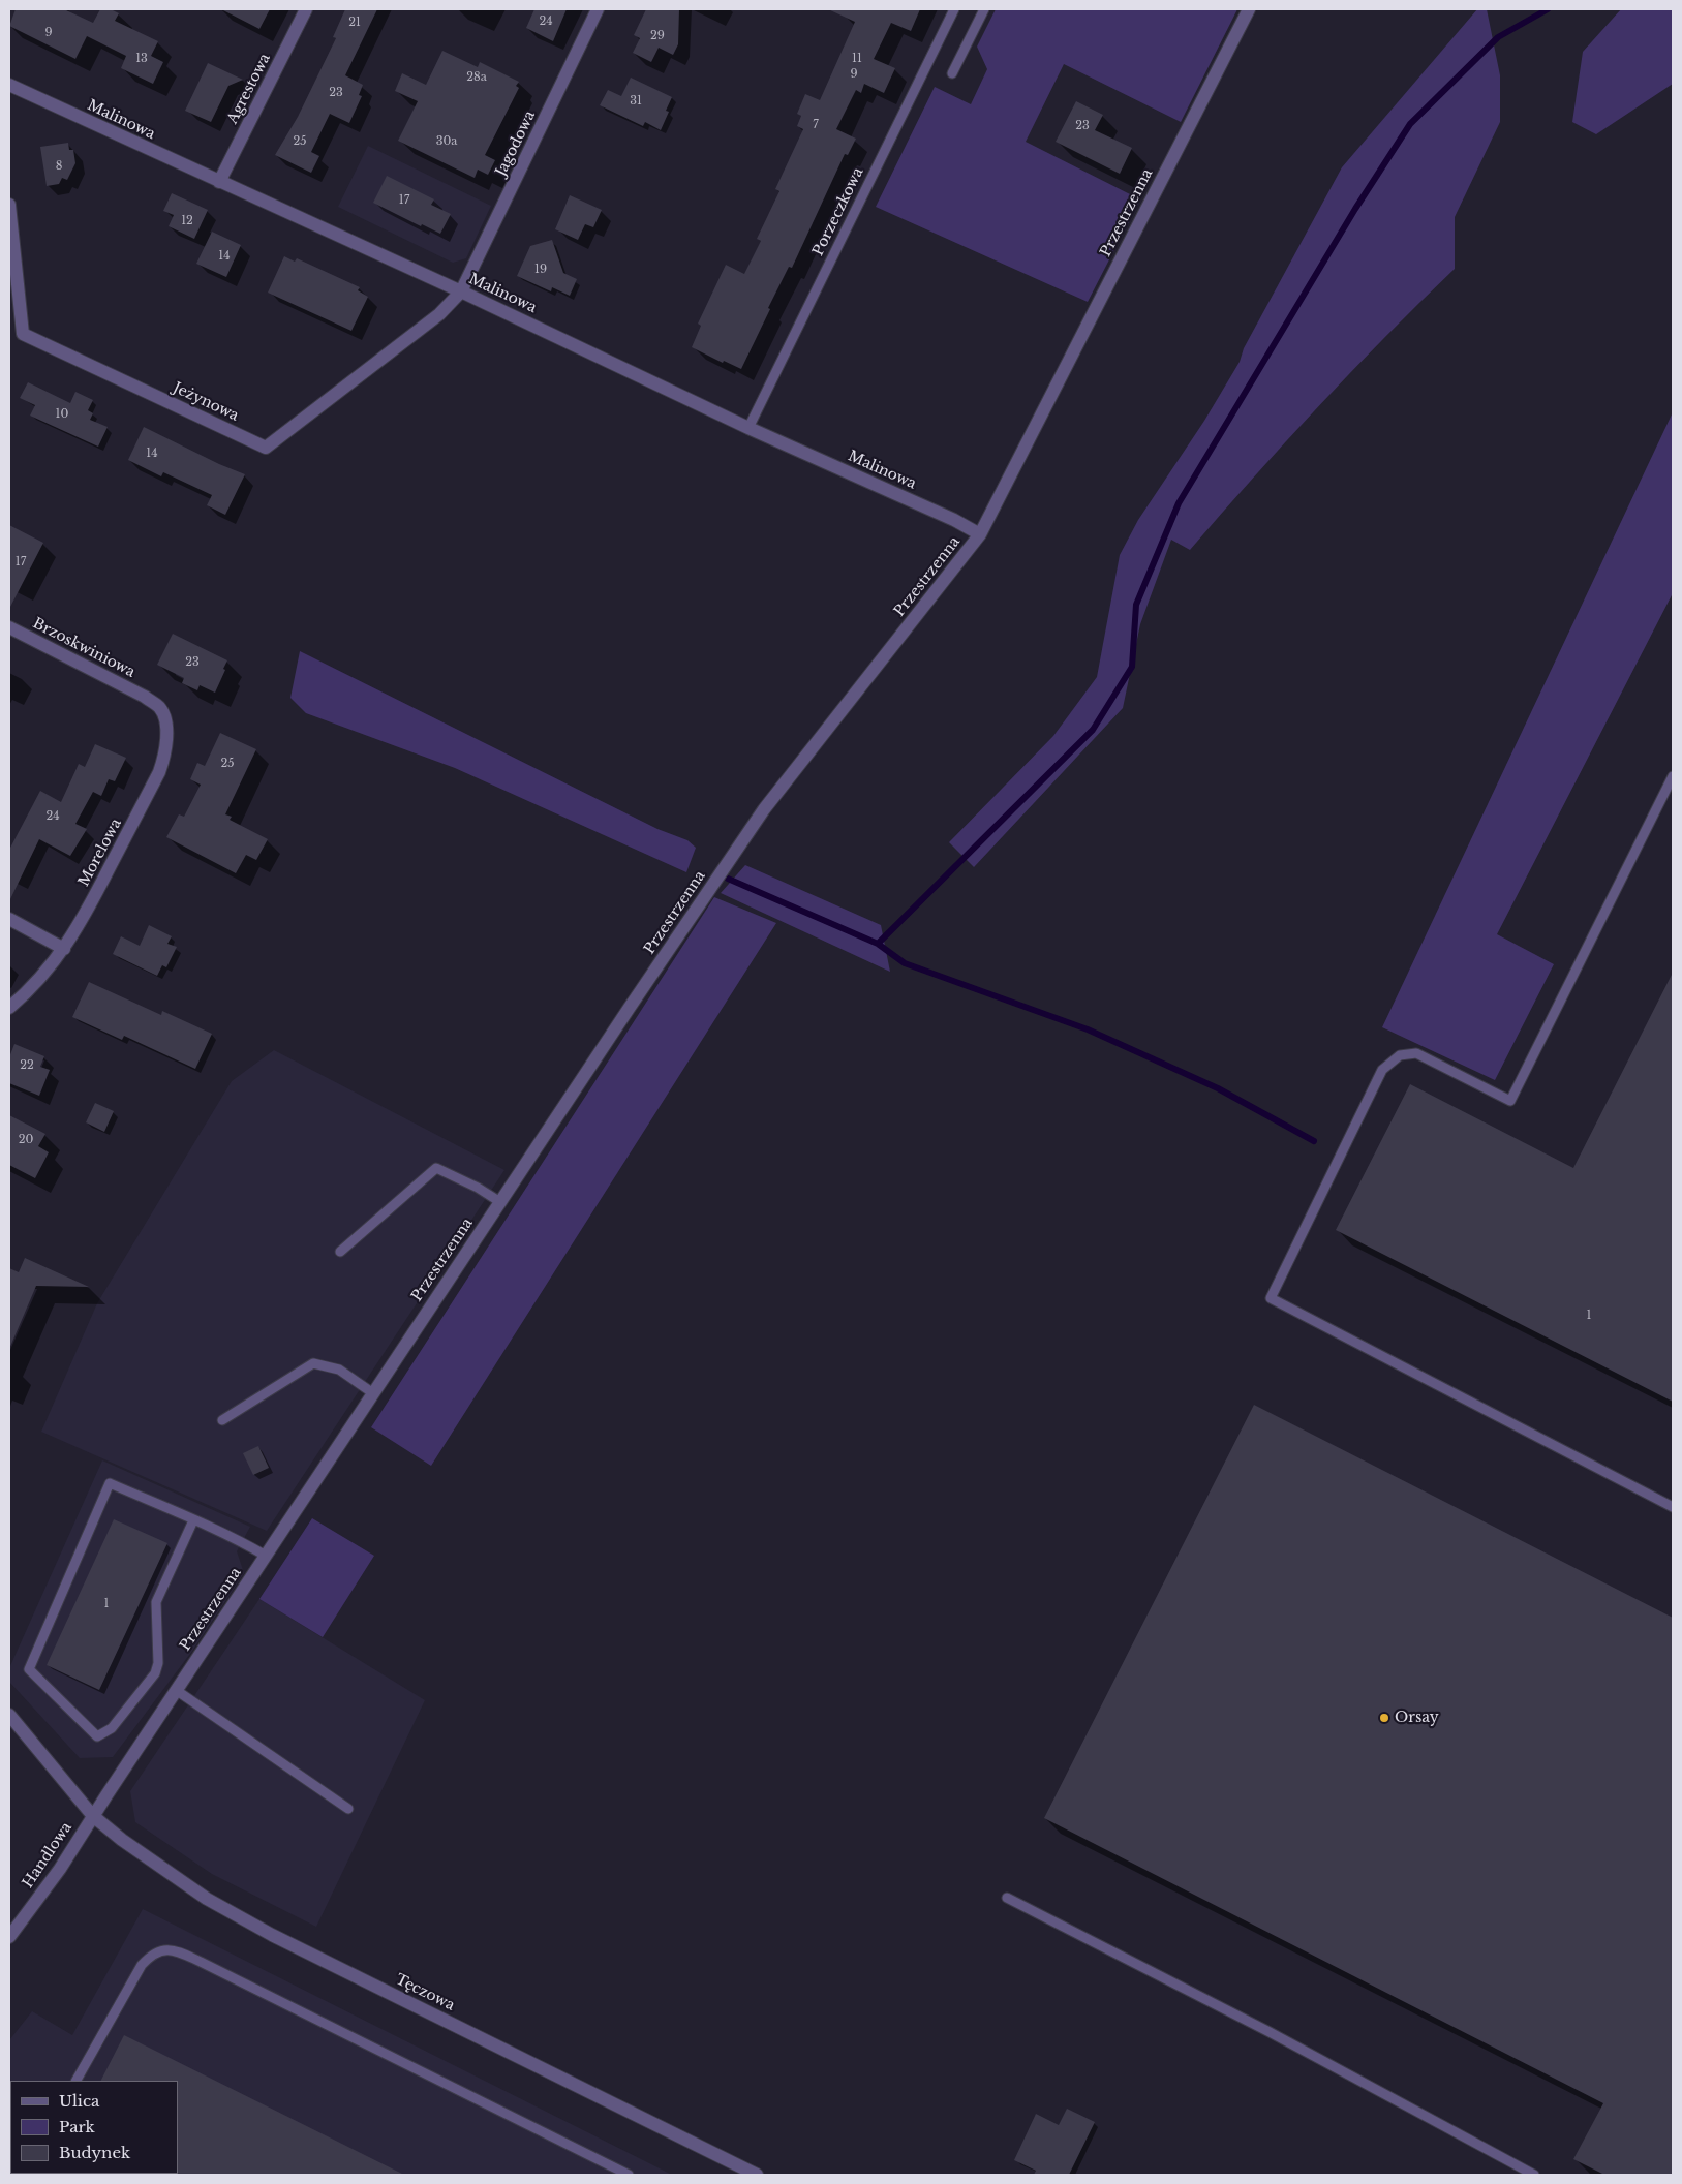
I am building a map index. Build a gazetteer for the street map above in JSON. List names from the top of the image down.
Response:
{
  "streets": {
    "street": [
      "Agrestowa",
      "Malinowa",
      "Jagodowa",
      "Przestrzenna",
      "Jeżynowa",
      "Brzoskwiniowa",
      "Morelowa",
      "Handlowa",
      "Tęczowa"
    ],
    "lane": ["Porzeczkowa"]
  },
  "crossings": [
    ["Agrestowa", "Malinowa"],
    ["Malinowa", "Jagodowa"],
    ["Malinowa", "Porzeczkowa"],
    ["Malinowa", "Przestrzenna"],
    ["Malinowa", "Jeżynowa"],
    ["Jagodowa", "Jeżynowa"],
    ["Przestrzenna", "Handlowa"],
    ["Przestrzenna", "Tęczowa"],
    ["Brzoskwiniowa", "Morelowa"],
    ["Handlowa", "Tęczowa"]
  ],
  "places": ["Orsay"],
  "house_numbers": [
    "24",
    "21",
    "9",
    "29",
    "13",
    "11",
    "9",
    "28a",
    "23",
    "31",
    "7",
    "23",
    "25",
    "30a",
    "8",
    "17",
    "12",
    "14",
    "19",
    "10",
    "14",
    "17",
    "23",
    "25",
    "24",
    "22",
    "20",
    "1",
    "1"
  ],
  "legend": ["Ulica", "Park", "Budynek"]
}
